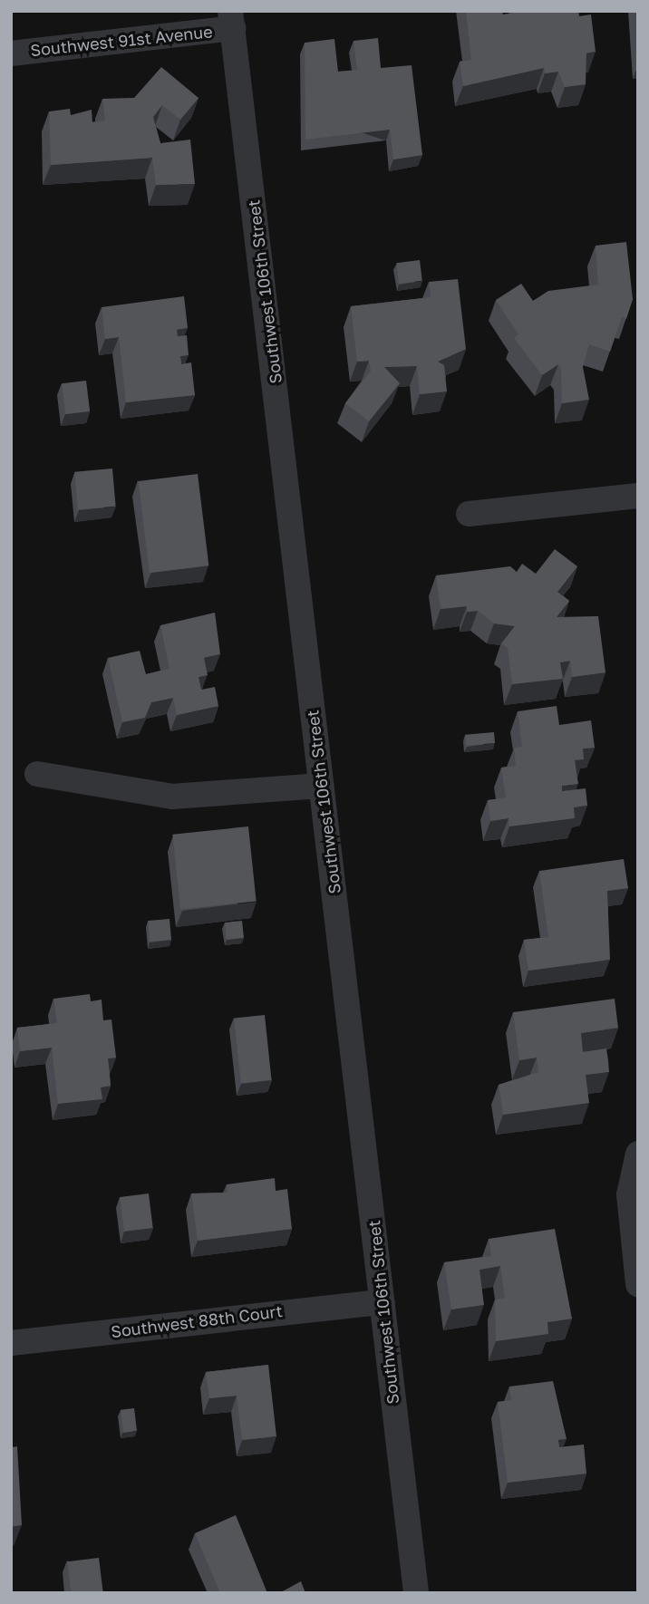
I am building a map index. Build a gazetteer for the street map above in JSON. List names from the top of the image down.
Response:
{
  "streets": {
    "street": ["Southwest 91st Avenue", "Southwest 106th Street", "Southwest 88th Court"]
  },
  "crossings": [
    ["Southwest 91st Avenue", "Southwest 106th Street"],
    ["Southwest 106th Street", "Southwest 88th Court"]
  ]
}
